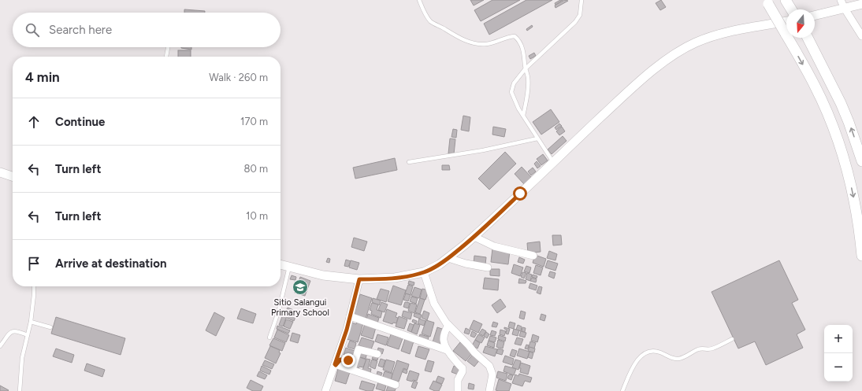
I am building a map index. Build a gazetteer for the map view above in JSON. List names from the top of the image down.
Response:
{
  "places": {
    "school or university": ["Sitio Salangui Primary School"]
  },
  "north": "bottom",
  "page": {
    "search": "Search here",
    "heading": ["4 min", "Walk · 260 m"],
    "list": [
      ["Continue", "170 m"],
      ["Turn left", "80 m"],
      ["Turn left", "10 m"],
      "Arrive at destination"
    ],
    "map_buttons": ["+", "−"]
  }
}
